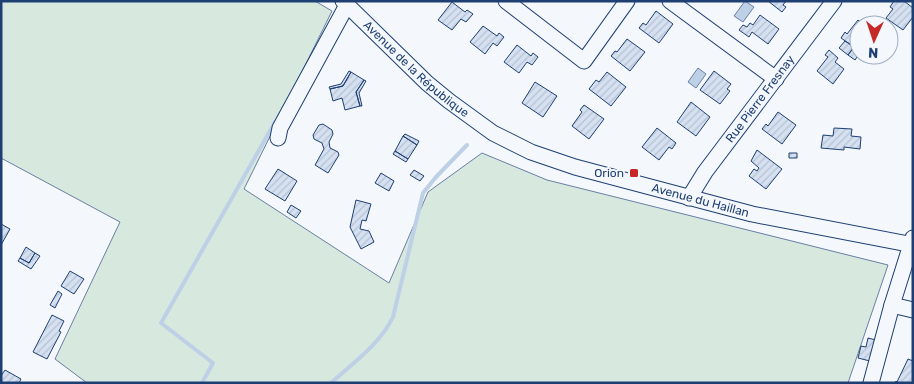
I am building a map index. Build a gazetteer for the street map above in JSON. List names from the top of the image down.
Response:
{
  "streets": {
    "street": ["Avenue de la République", "Rue Pierre Fresnay", "Avenue du Haillan"]
  },
  "crossings": [
    ["Avenue de la République", "Avenue du Haillan"],
    ["Rue Pierre Fresnay", "Avenue du Haillan"]
  ],
  "places": {
    "transit": ["Orion"]
  },
  "north": "bottom"
}
